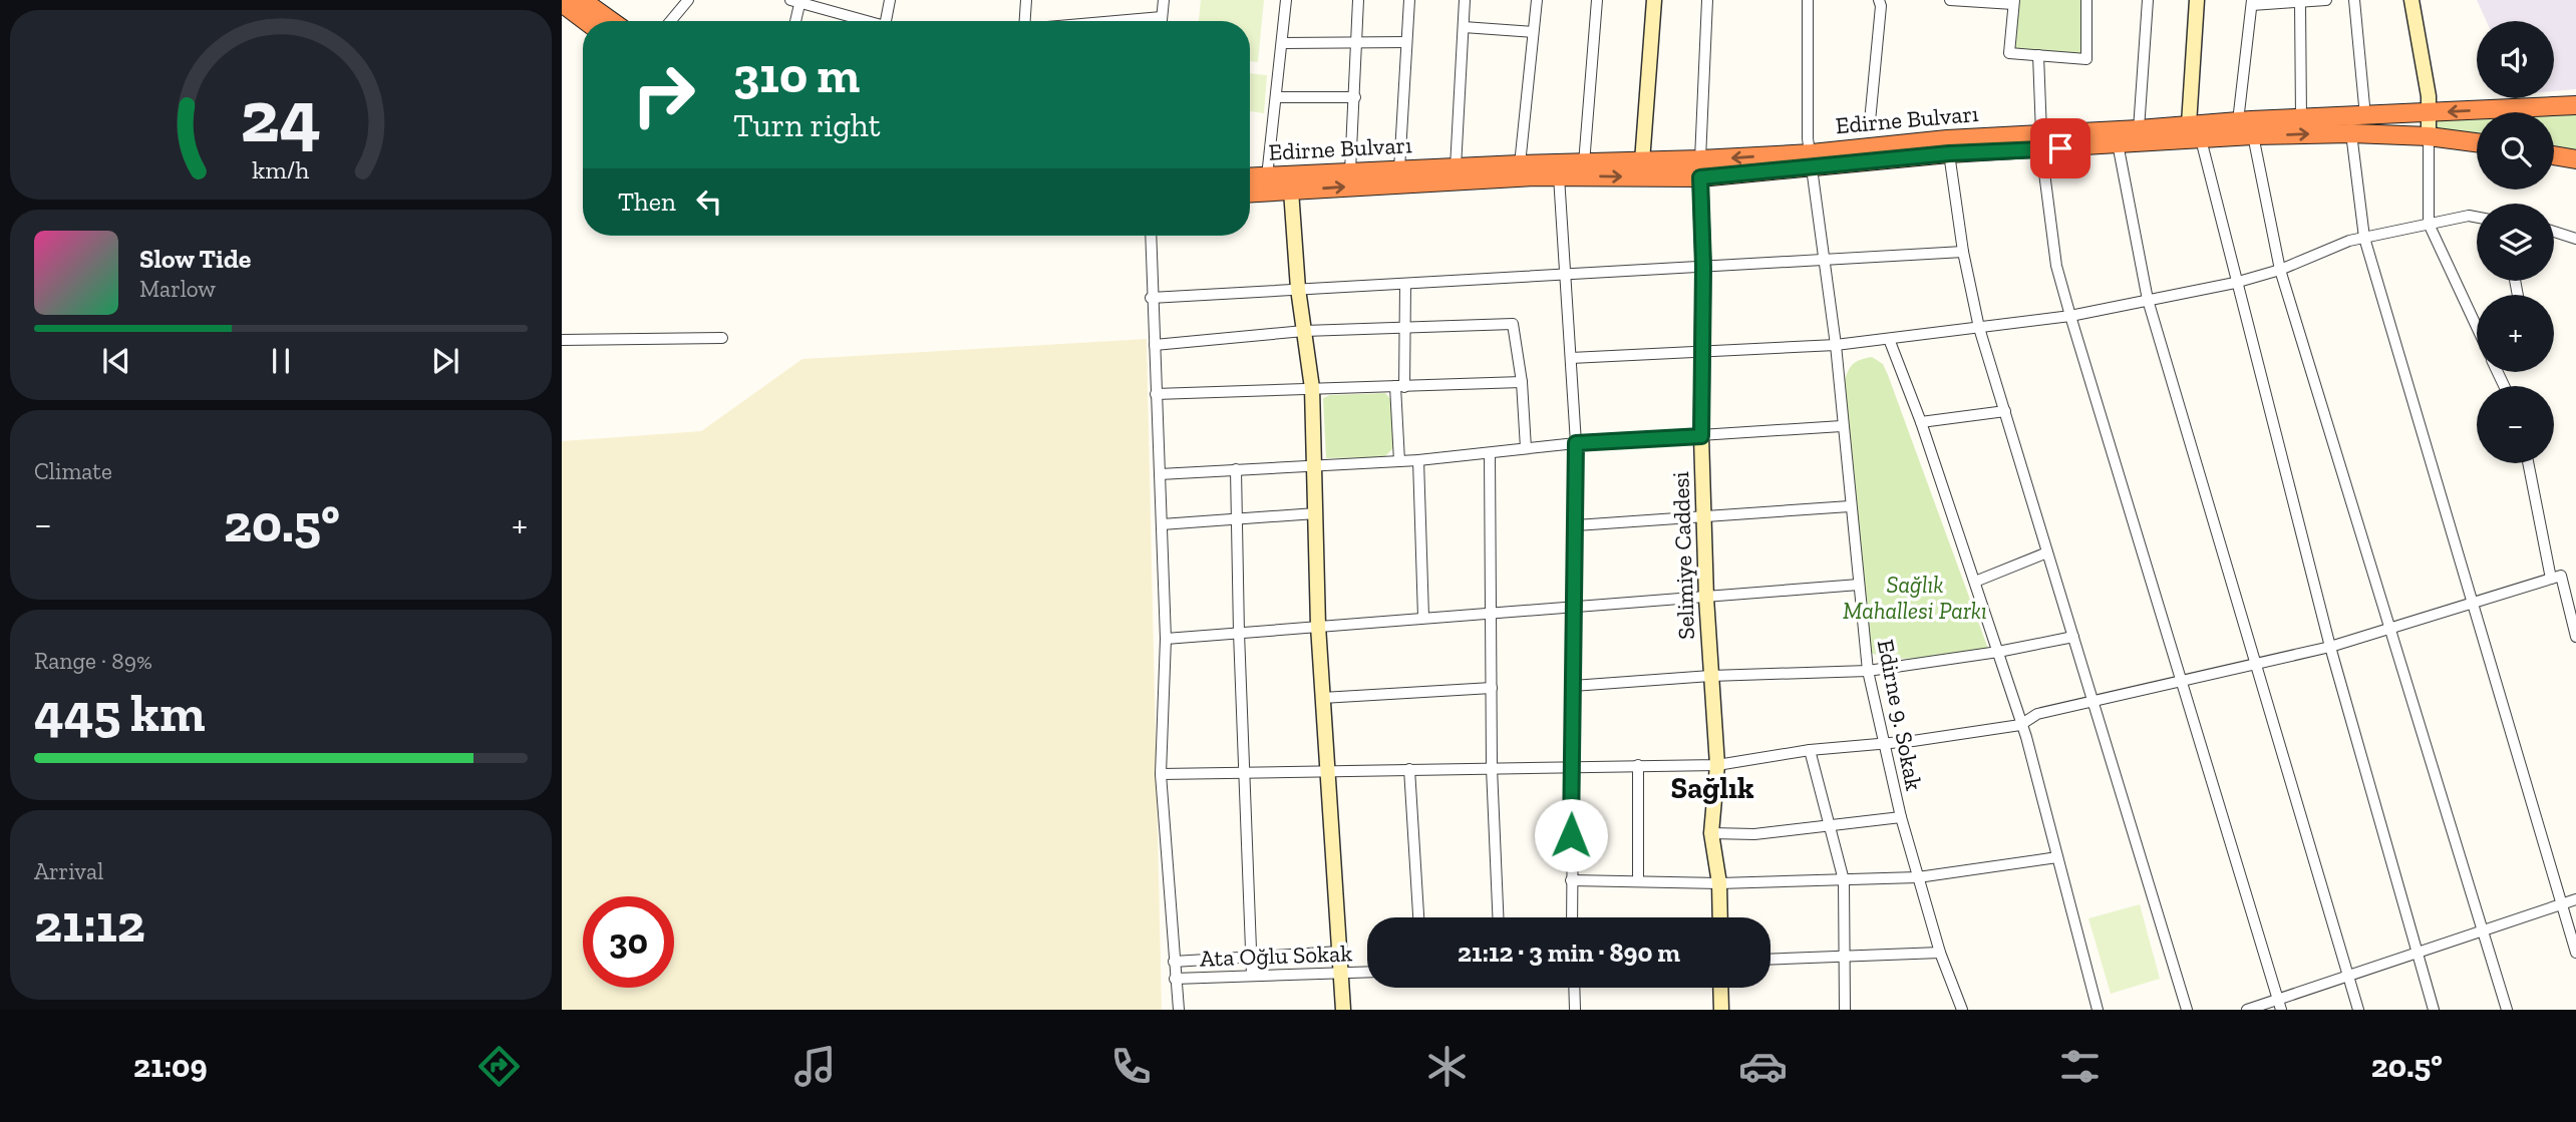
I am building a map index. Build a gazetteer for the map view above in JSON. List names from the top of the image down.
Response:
{
  "streets": {
    "highway": ["Edirne Bulvarı"],
    "street": ["Selimiye Caddesi", "Edirne 9. Sokak", "Ata Oğlu Sokak"]
  },
  "crossings": [
    ["Edirne Bulvarı", "Selimiye Caddesi"],
    ["Edirne Bulvarı", "Edirne 9. Sokak"]
  ],
  "districts": ["Sağlık"],
  "parks": ["Sağlık Mahallesi Parkı"],
  "page": {
    "map_buttons": ["+", "−"],
    "turn": ["310 m", "Turn right"],
    "then": "Then",
    "song": ["Slow Tide", "Marlow"],
    "tile": [
      "Climate",
      ["Range · 89%", "445 km"],
      ["Arrival", "21:12"]
    ],
    "heat": ["−", "20.5°", "+"],
    "limit": "30",
    "trip": "21:12 · 3 min · 890 m",
    "tabs": ["21:09", "20.5°"],
    "gauge": ["24", "km/h"]
  }
}
